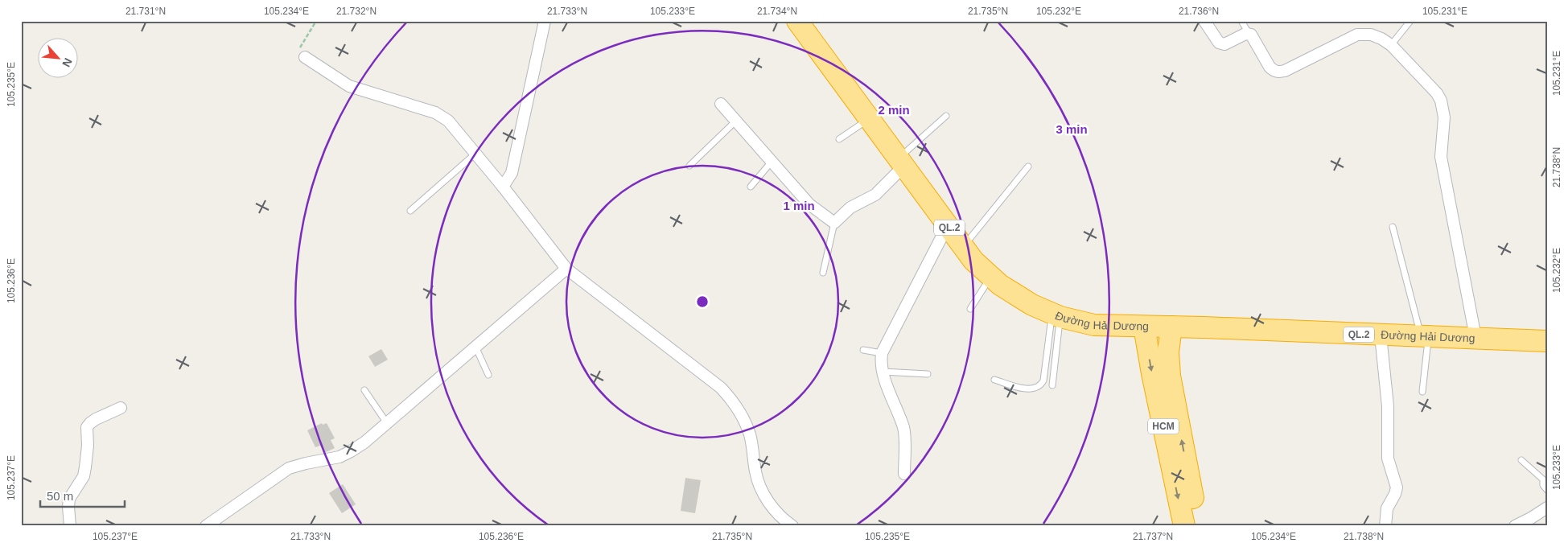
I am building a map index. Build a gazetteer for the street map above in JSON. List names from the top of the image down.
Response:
{
  "streets": {
    "highway": ["QL.2", "Đường Hải Dương", "HCM"]
  },
  "crossings": [
    ["Đường Hải Dương", "HCM"]
  ],
  "scale_bar": "50 m",
  "north": "bottom right",
  "coordinates": [
    "21.731°N",
    "105.234°E",
    "21.732°N",
    "21.733°N",
    "105.233°E",
    "21.734°N",
    "21.735°N",
    "105.232°E",
    "21.736°N",
    "105.231°E",
    "105.235°E",
    "21.738°N",
    "105.236°E",
    "105.237°E",
    "21.737°N"
  ],
  "rings": ["2 min", "3 min", "1 min"]
}
